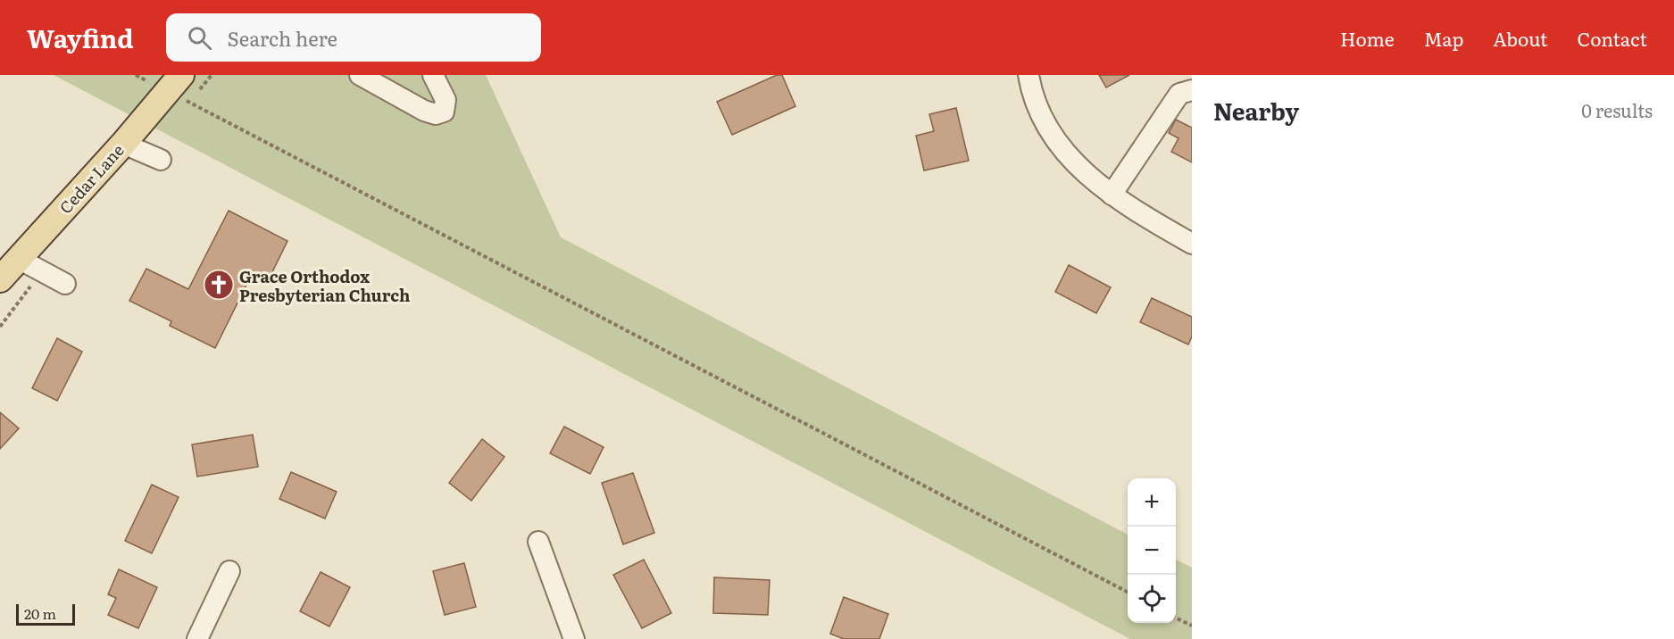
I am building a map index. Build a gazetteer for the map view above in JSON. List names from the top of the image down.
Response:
{
  "streets": {
    "main road": ["Cedar Lane"]
  },
  "places": {
    "church": ["Grace Orthodox Presbyterian Church"]
  },
  "scale_bar": "20 m",
  "page": {
    "header": "Wayfind",
    "search": "Search here",
    "nav": [
      "Home",
      "Map",
      "About",
      "Contact"
    ],
    "heading": ["Nearby", "0 results"],
    "map_buttons": ["+", "−"],
    "scale": "20 m"
  }
}
